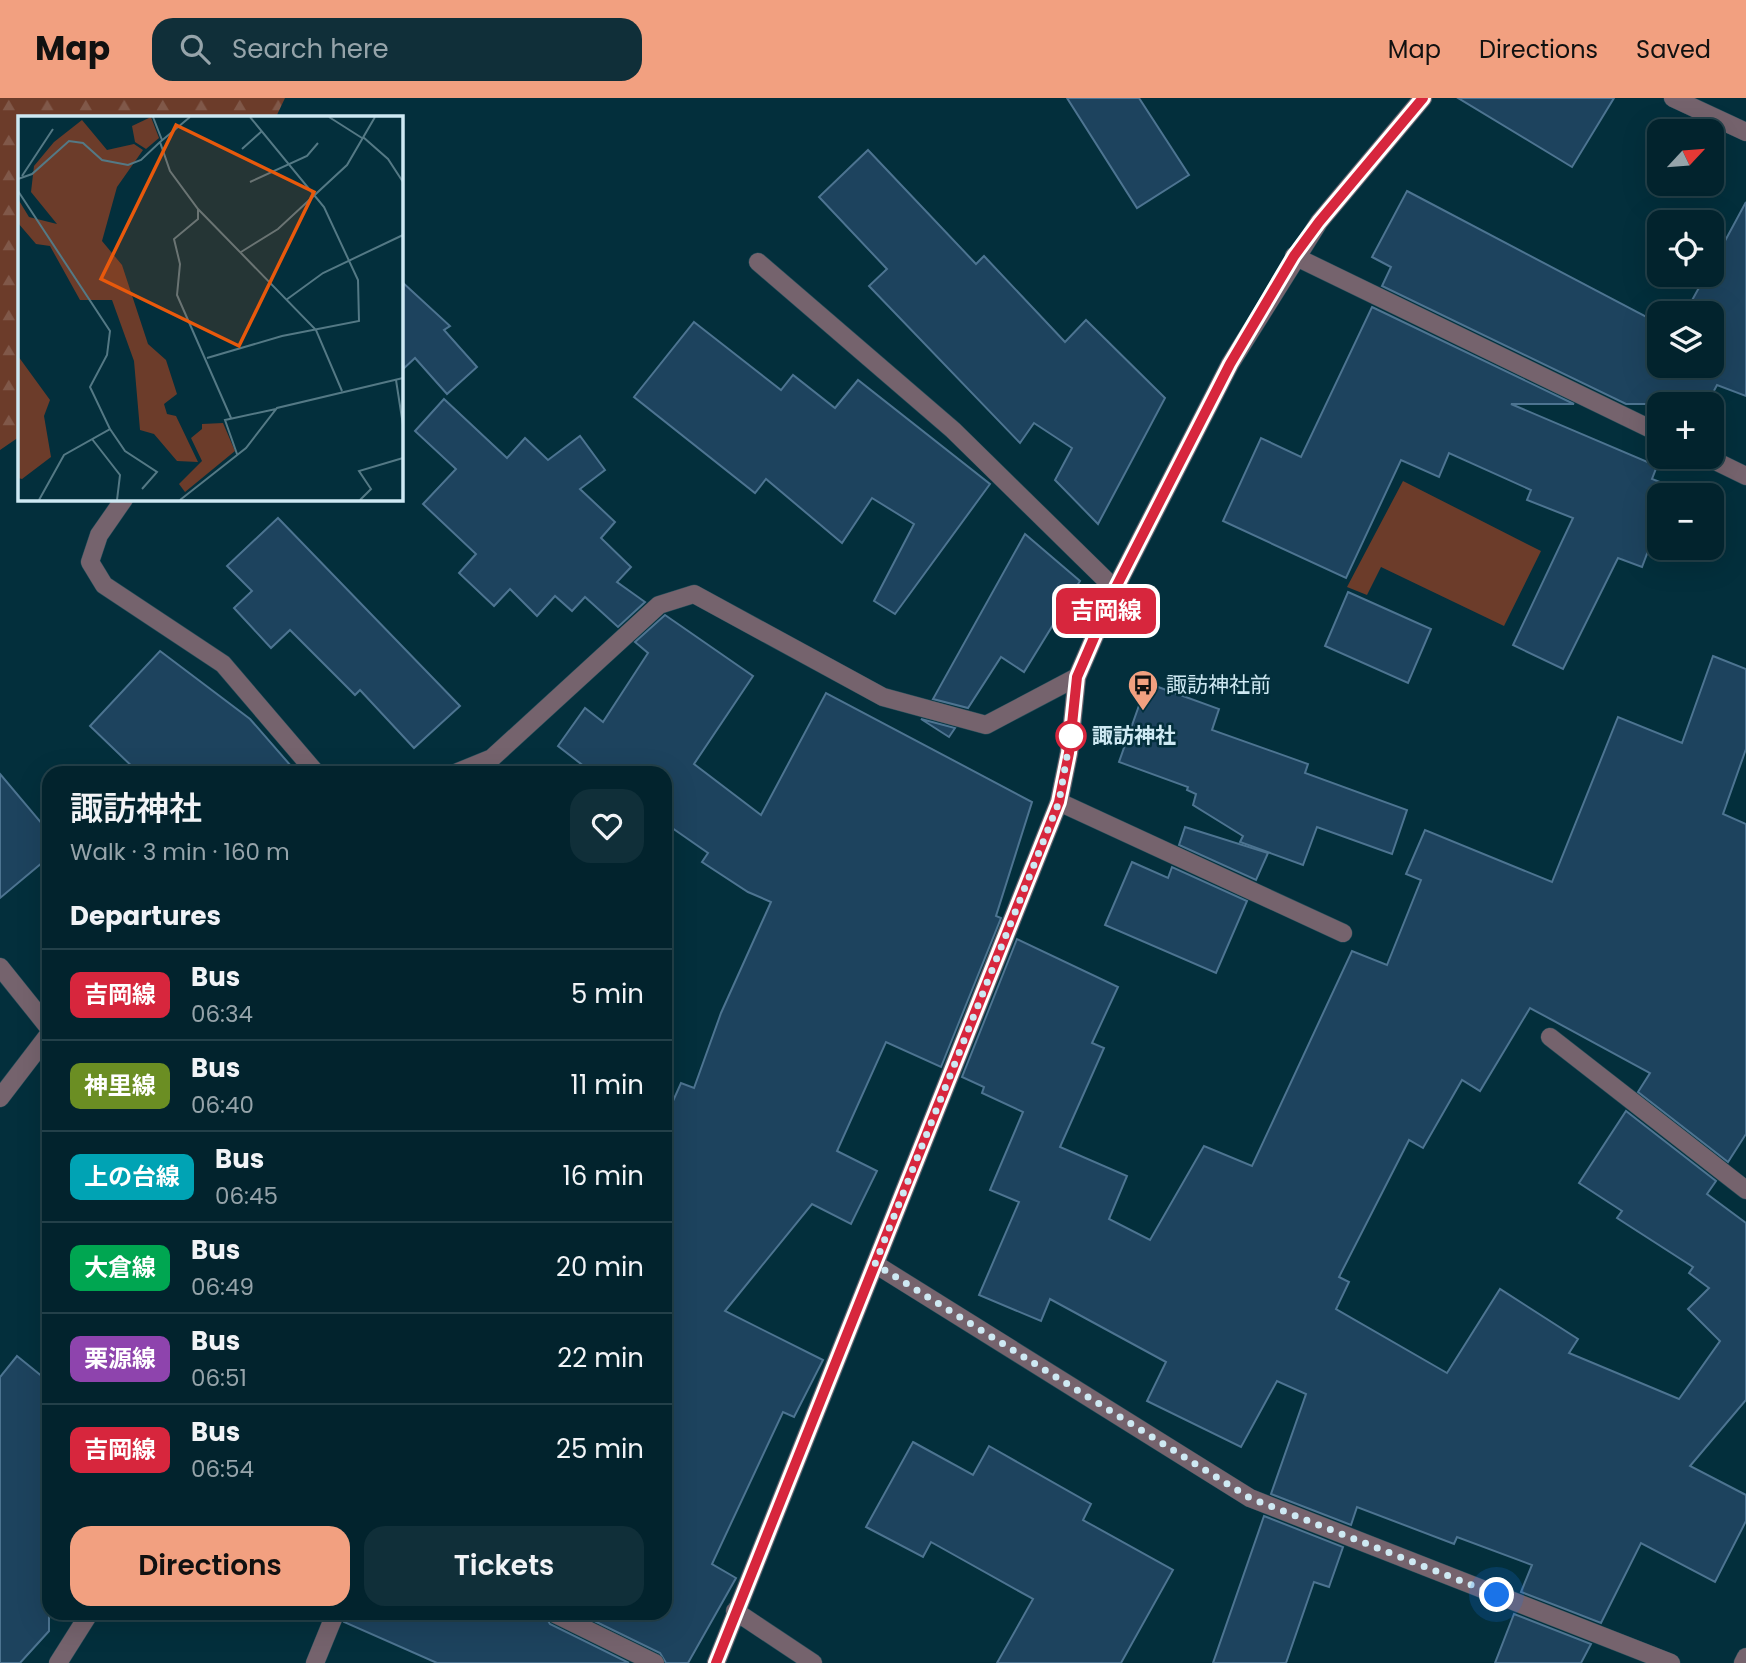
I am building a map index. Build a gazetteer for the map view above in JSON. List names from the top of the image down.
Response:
{
  "places": {
    "bus stop": ["諏訪神社前"],
    "other": ["諏訪神社"]
  },
  "lines": ["bus line 吉岡線"],
  "north": "top right",
  "page": {
    "header": "Map",
    "search": "Search here",
    "nav": ["Map", "Directions", "Saved"],
    "on_map": "吉岡線",
    "map_buttons": ["+", "−"],
    "heading": [
      ["諏訪神社", "Walk · 3 min · 160 m"],
      "Departures"
    ],
    "list": [
      {
        "mark": "吉岡線",
        "name": "Bus",
        "note": "06:34",
        "value": "5 min"
      },
      {
        "mark": "神里線",
        "name": "Bus",
        "note": "06:40",
        "value": "11 min"
      },
      {
        "mark": "上の台線",
        "name": "Bus",
        "note": "06:45",
        "value": "16 min"
      },
      {
        "mark": "大倉線",
        "name": "Bus",
        "note": "06:49",
        "value": "20 min"
      },
      {
        "mark": "栗源線",
        "name": "Bus",
        "note": "06:51",
        "value": "22 min"
      },
      {
        "mark": "吉岡線",
        "name": "Bus",
        "note": "06:54",
        "value": "25 min"
      }
    ],
    "buttons": ["Directions", "Tickets"]
  }
}
